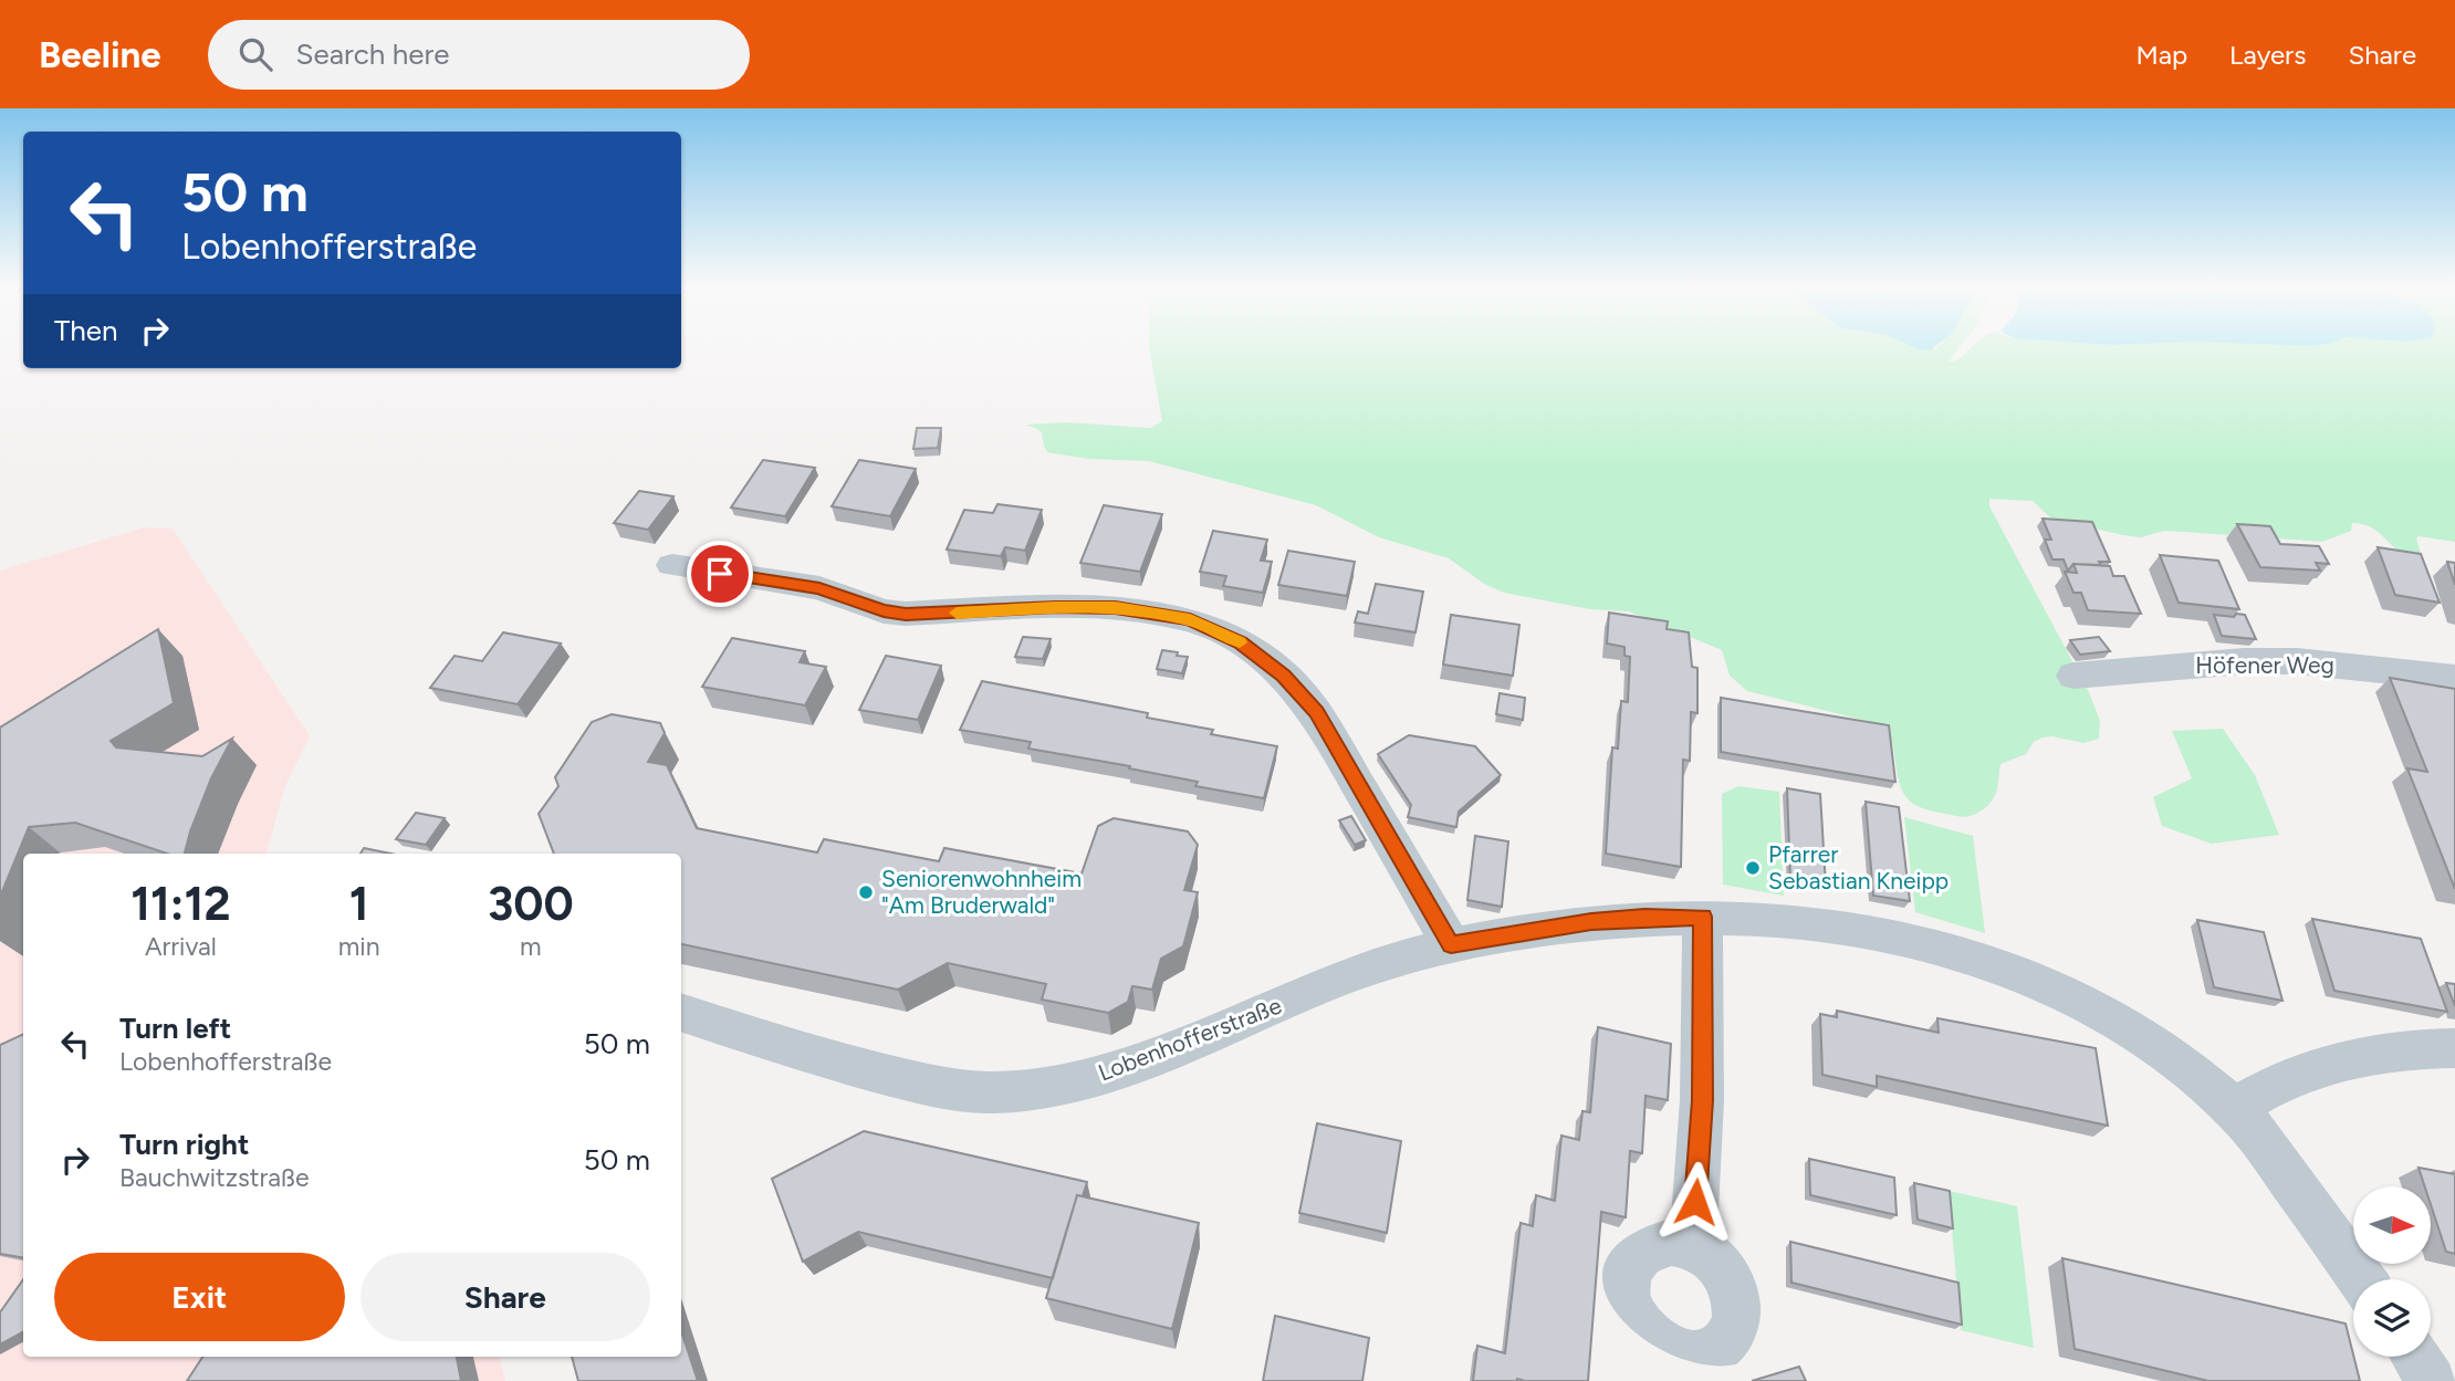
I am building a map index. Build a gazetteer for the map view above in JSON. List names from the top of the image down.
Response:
{
  "streets": {
    "street": ["Höfener Weg", "Lobenhofferstraße"]
  },
  "places": ["Pfarrer Sebastian Kneipp", "Seniorenwohnheim \"Am Bruderwald\""],
  "north": "right",
  "page": {
    "header": "Beeline",
    "search": "Search here",
    "nav": ["Map", "Layers", "Share"],
    "turn": ["50 m", "Lobenhofferstraße"],
    "then": "Then",
    "eta": [
      "11:12",
      "Arrival",
      "1",
      "min",
      "300",
      "m"
    ],
    "list": [
      {
        "name": "Turn left",
        "note": "Lobenhofferstraße",
        "value": "50 m"
      },
      {
        "name": "Turn right",
        "note": "Bauchwitzstraße",
        "value": "50 m"
      }
    ],
    "buttons": ["Exit", "Share"]
  }
}
